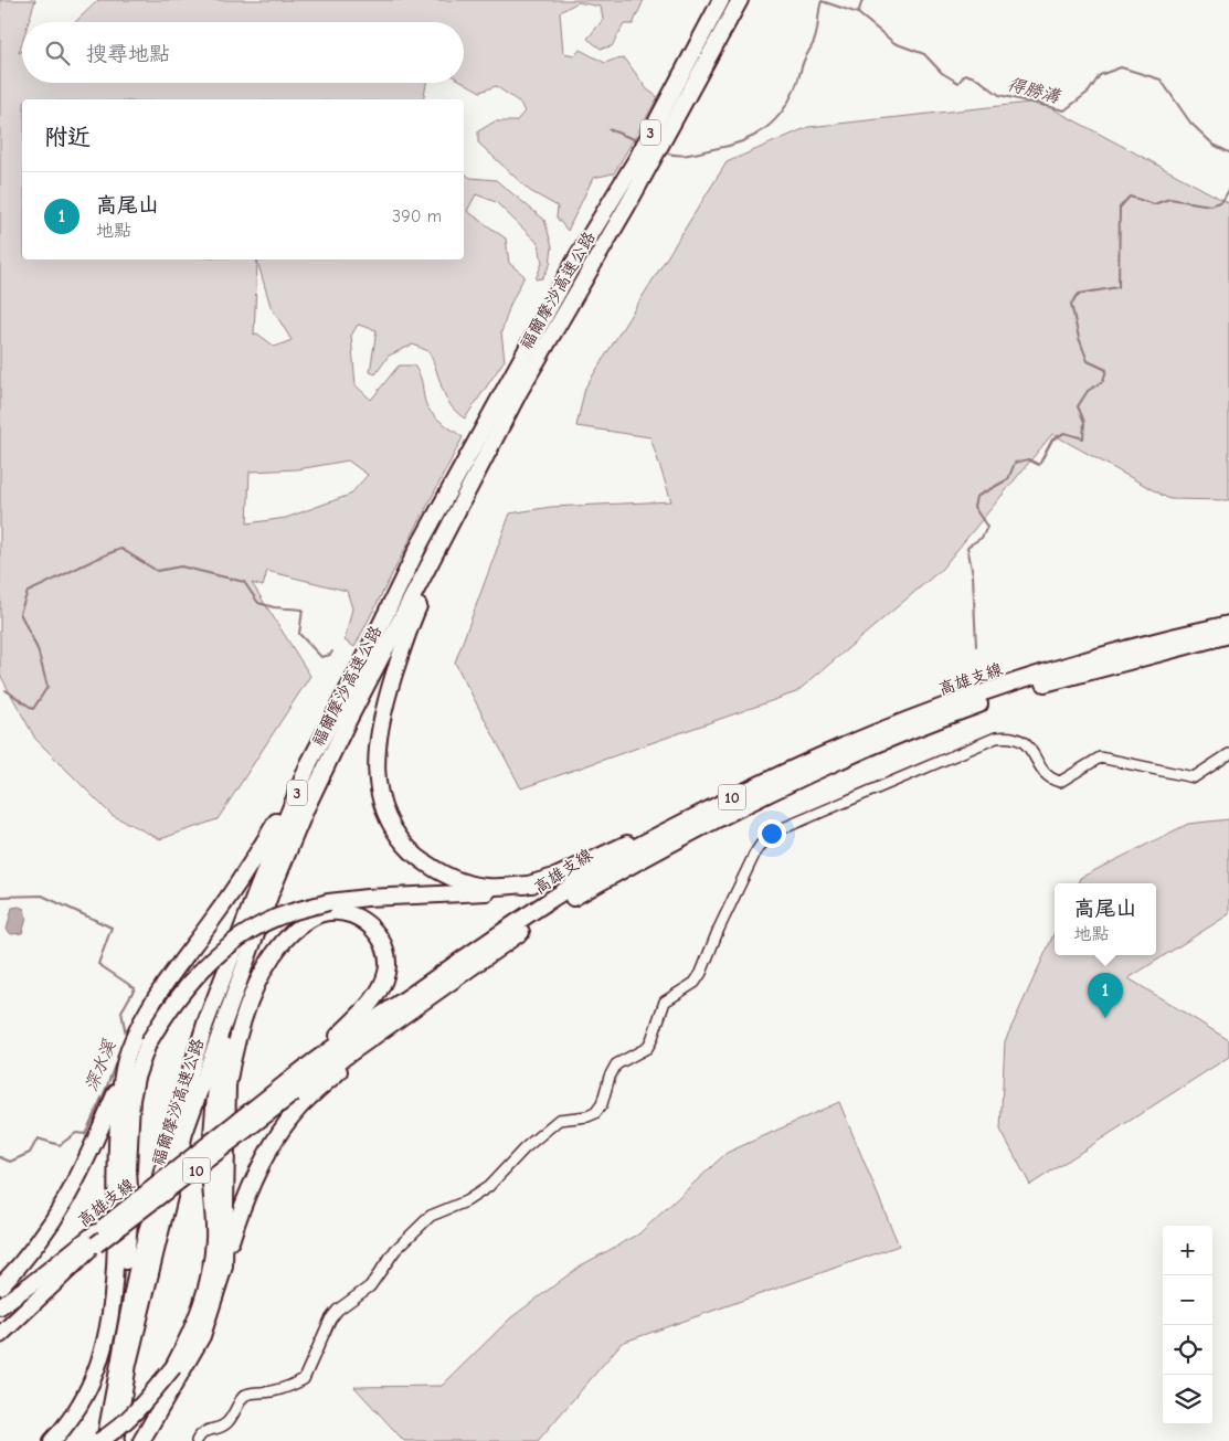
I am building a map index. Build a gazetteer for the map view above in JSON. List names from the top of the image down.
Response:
{
  "streets": {
    "highway": [
      "3",
      "福爾摩沙高速公路",
      "高雄支線",
      "10"
    ]
  },
  "water": ["得勝溝", "深水溪"],
  "page": {
    "search": "搜尋地點",
    "heading": "附近",
    "list": [
      {
        "mark": "1",
        "name": "高尾山",
        "note": "地點",
        "value": "390 m"
      }
    ],
    "popup": ["高尾山", "地點"],
    "pins": "1",
    "map_buttons": ["+", "−"]
  }
}
